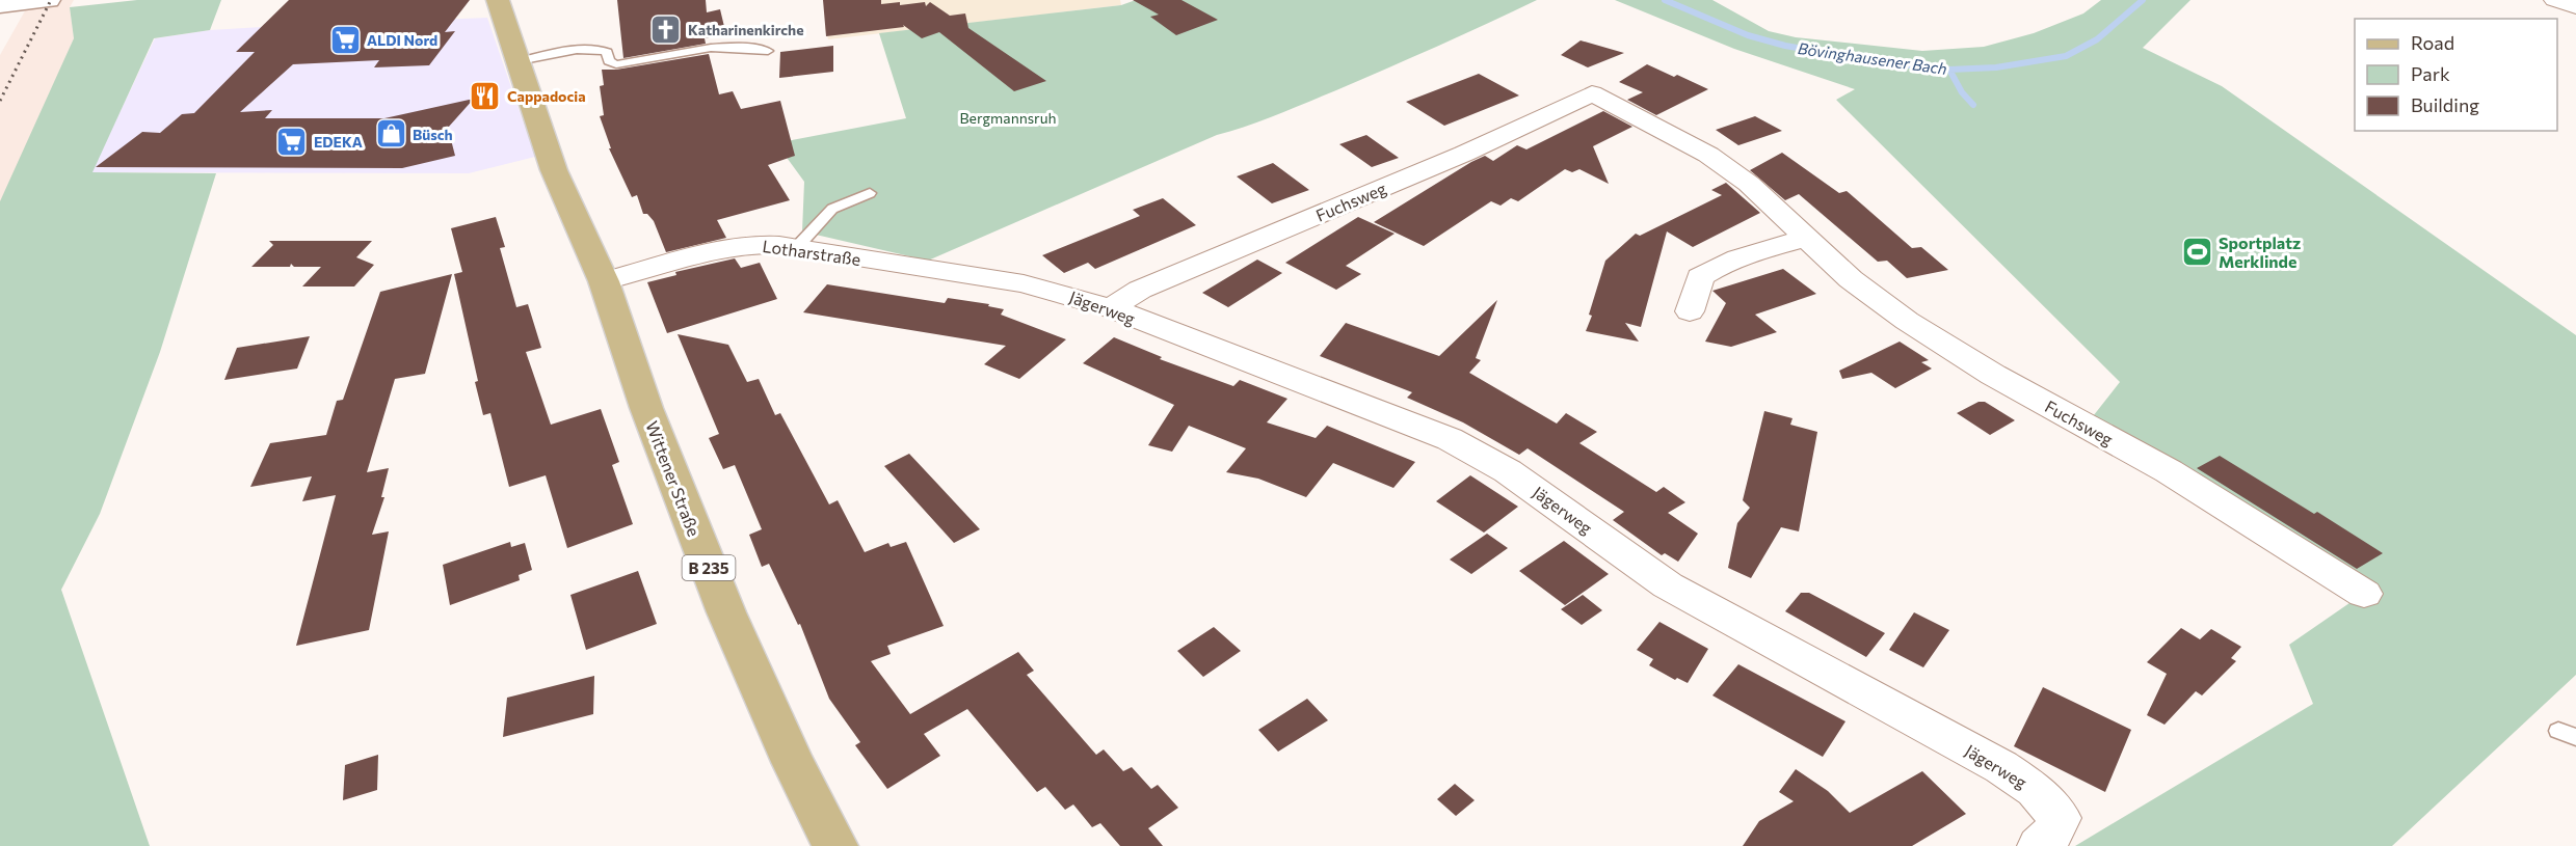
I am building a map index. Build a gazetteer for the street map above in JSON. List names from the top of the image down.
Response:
{
  "streets": {
    "main road": ["Wittener Straße", "B 235"],
    "street": ["Fuchsweg", "Lotharstraße", "Jägerweg"]
  },
  "crossings": [
    ["Fuchsweg", "Jägerweg"],
    ["Lotharstraße", "Jägerweg"],
    ["Lotharstraße", "Wittener Straße"],
    ["Wittener Straße", "B 235"]
  ],
  "water": ["Bövinghausener Bach"],
  "parks": ["Bergmannsruh"],
  "places": {
    "church": ["Katharinenkirche"],
    "supermarket": ["ALDI Nord", "EDEKA"],
    "restaurant": ["Cappadocia"],
    "shop": ["Büsch"],
    "sports": ["Sportplatz Merklinde"]
  },
  "legend": ["Road", "Park", "Building"]
}
